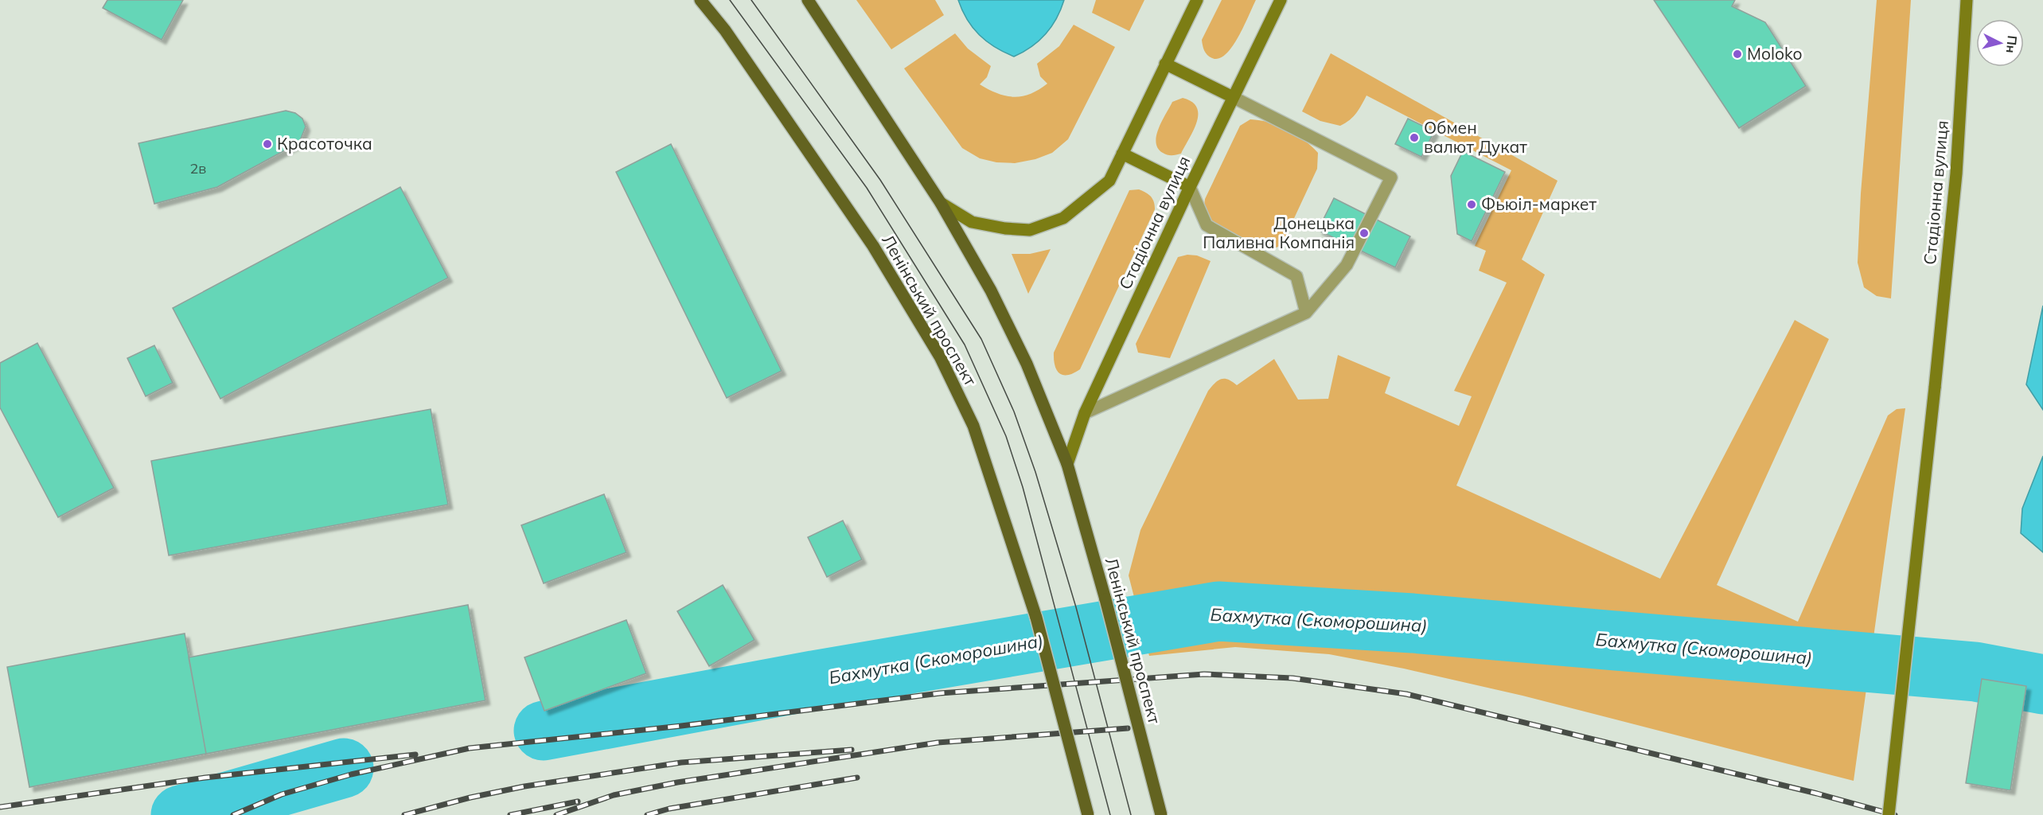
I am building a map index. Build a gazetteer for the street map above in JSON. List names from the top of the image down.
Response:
{
  "streets": {
    "main road": ["Ленінський проспект"],
    "street": ["Стадіонна вулиця"]
  },
  "crossings": [
    ["Стадіонна вулиця", "Ленінський проспект"]
  ],
  "water": ["Бахмутка (Скоморошина)"],
  "places": [
    "Moloko",
    "Обмен валют Дукат",
    "Красоточка",
    "Фьюіл-маркет",
    "Донецька Паливна Компанія"
  ],
  "house_numbers": ["2в"],
  "north": "right"
}
